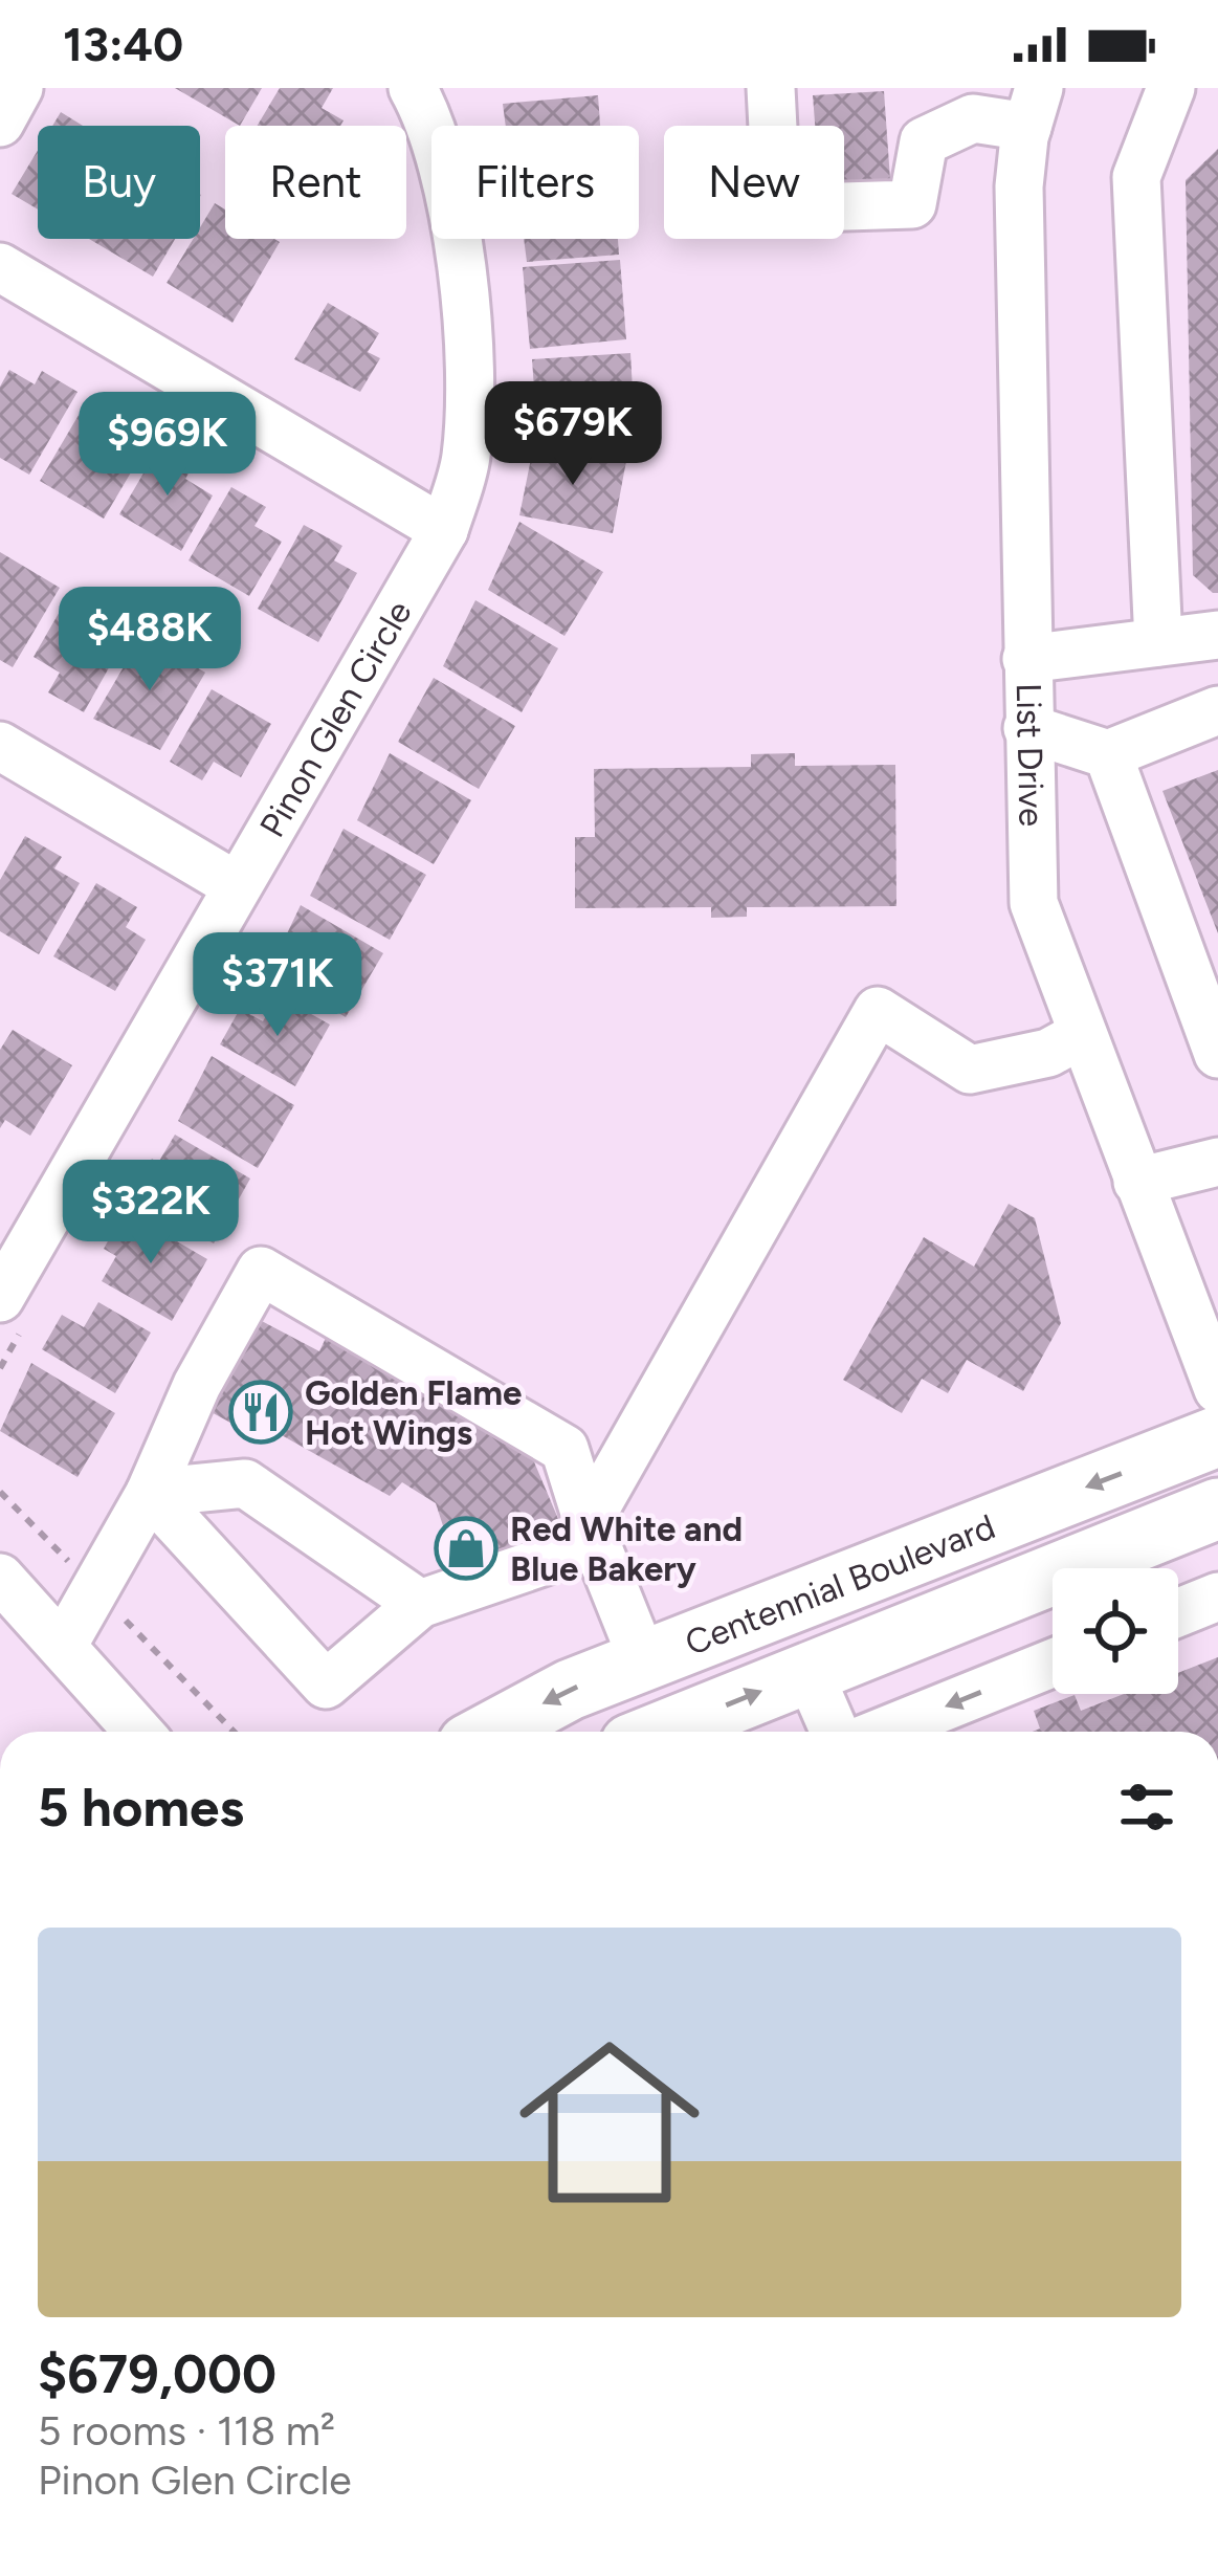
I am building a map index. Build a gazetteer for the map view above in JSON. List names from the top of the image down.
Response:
{
  "streets": {
    "main road": ["Centennial Boulevard"],
    "street": ["Pinon Glen Circle", "List Drive"]
  },
  "places": {
    "restaurant": ["Golden Flame Hot Wings"],
    "shop": ["Red White and Blue Bakery"]
  },
  "page": {
    "status": "13:40",
    "chip": [
      "Buy",
      "Rent",
      "Filters",
      "New"
    ],
    "price": [
      "$679K",
      "$969K",
      "$488K",
      "$371K",
      "$322K"
    ],
    "heading": "5 homes",
    "list": [
      {
        "name": "$679,000",
        "note": "5 rooms · 118 m² · Pinon Glen Circle"
      }
    ]
  }
}
